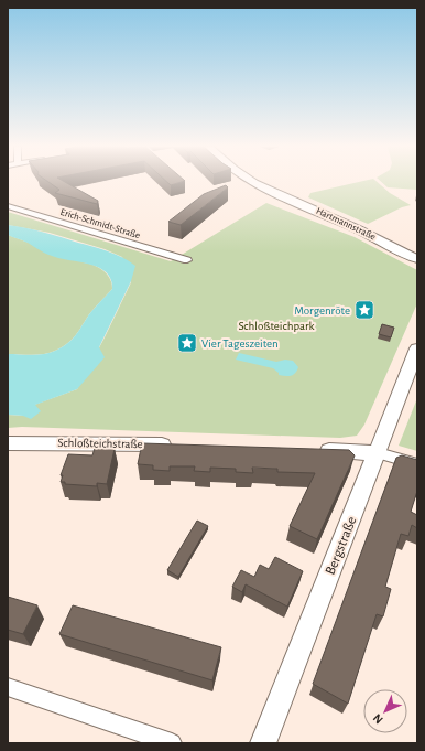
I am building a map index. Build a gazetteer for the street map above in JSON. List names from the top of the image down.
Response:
{
  "streets": {
    "main road": ["Hartmannstraße", "Schloßteichstraße", "Bergstraße"],
    "street": ["Erich-Schmidt-Straße"]
  },
  "parks": ["Schloßteichpark"],
  "places": {
    "place": ["Morgenröte", "Vier Tageszeiten"]
  },
  "north": "bottom left"
}
